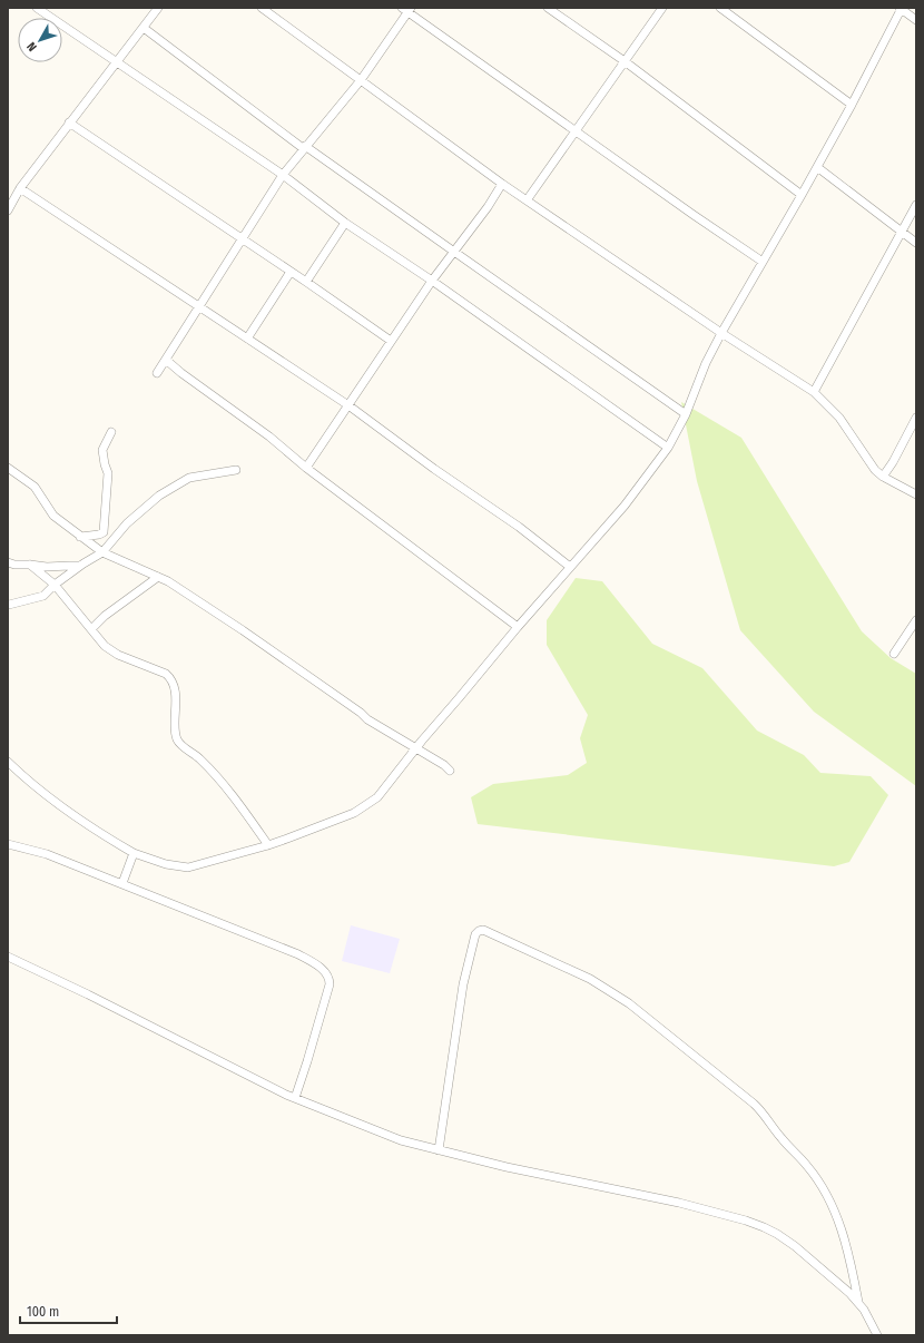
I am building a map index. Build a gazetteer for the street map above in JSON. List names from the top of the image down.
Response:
{
  "scale_bar": "100 m",
  "north": "bottom left"
}
